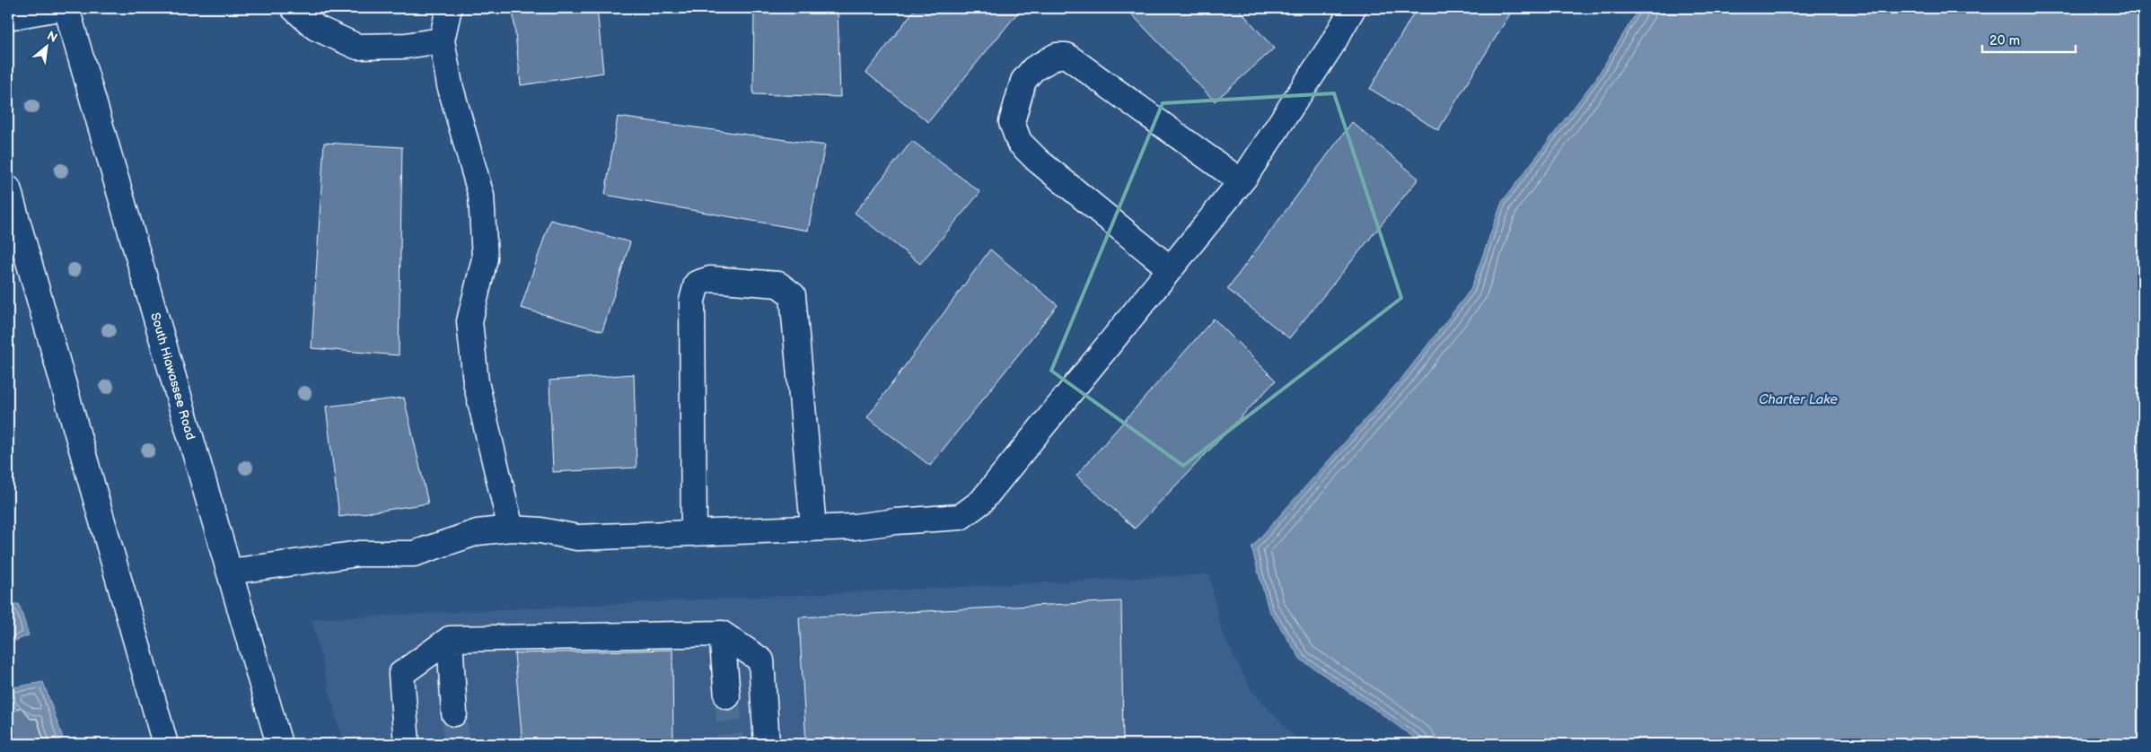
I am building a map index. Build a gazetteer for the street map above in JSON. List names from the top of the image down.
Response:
{
  "streets": {
    "street": ["South Hiawassee Road"]
  },
  "water": ["Charter Lake"],
  "scale_bar": "20 m",
  "north": "top right"
}
